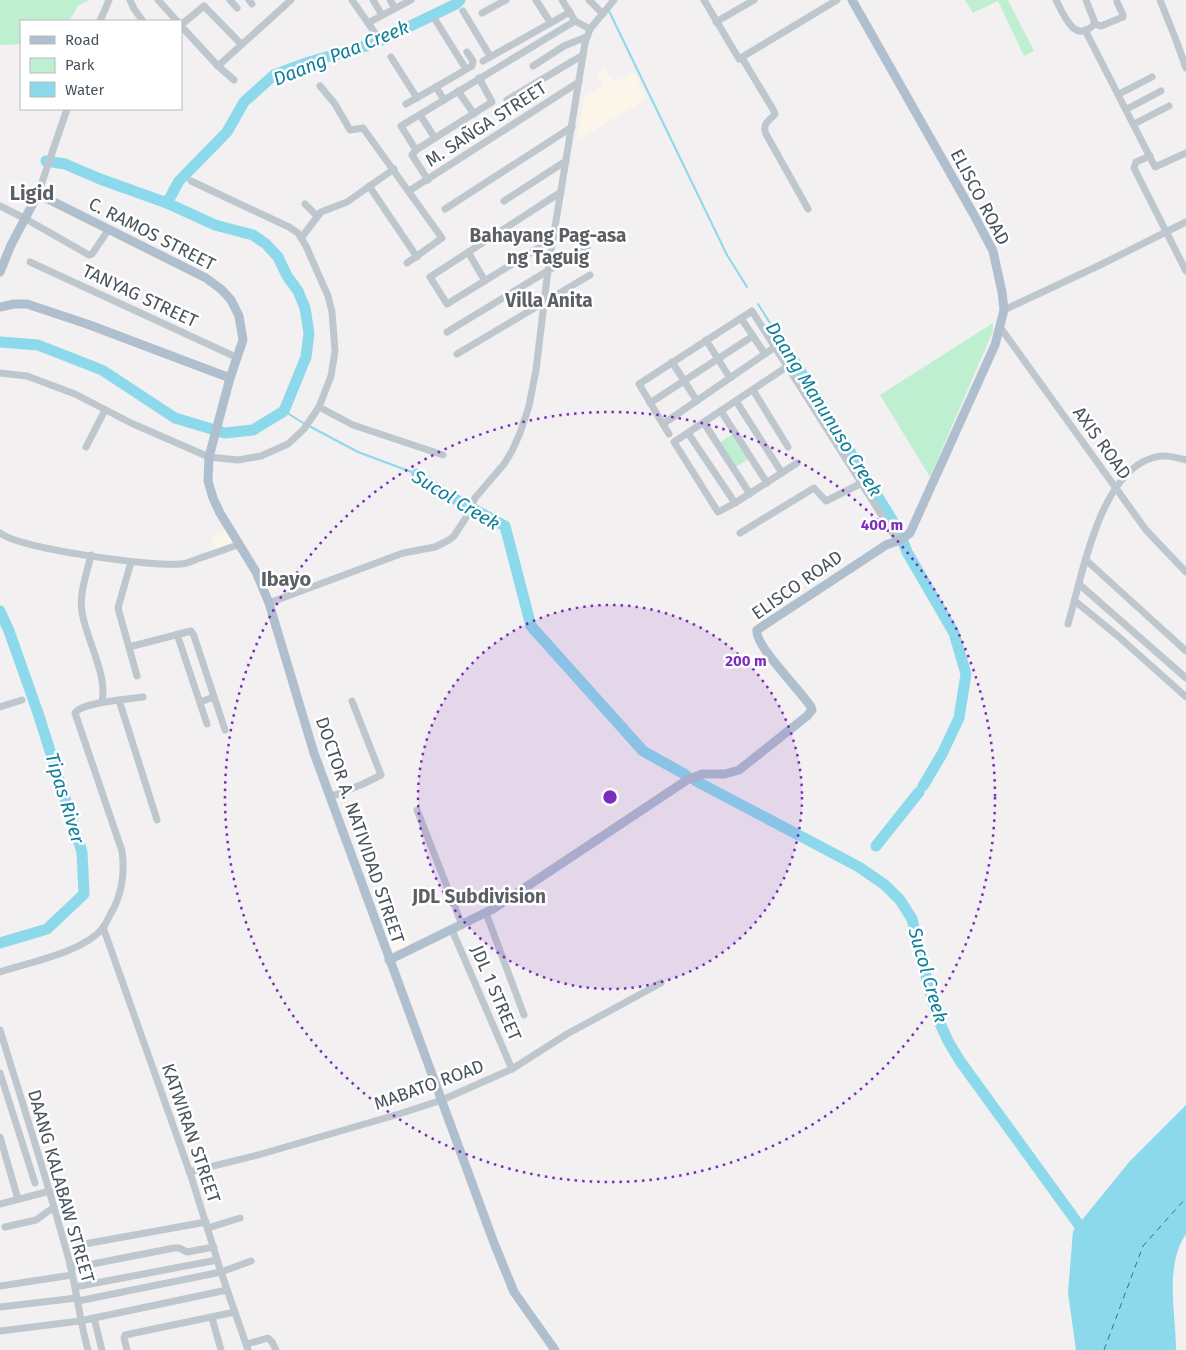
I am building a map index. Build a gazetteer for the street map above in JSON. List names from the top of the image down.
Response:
{
  "streets": {
    "main road": ["ELISCO ROAD", "C. RAMOS STREET", "DOCTOR A. NATIVIDAD STREET"],
    "street": [
      "M. SAÑGA STREET",
      "TANYAG STREET",
      "AXIS ROAD",
      "JDL 1 STREET",
      "MABATO ROAD",
      "KATWIRAN STREET",
      "DAANG KALABAW STREET"
    ]
  },
  "crossings": [
    ["ELISCO ROAD", "AXIS ROAD"],
    ["ELISCO ROAD", "DOCTOR A. NATIVIDAD STREET"],
    ["ELISCO ROAD", "JDL 1 STREET"],
    ["C. RAMOS STREET", "DOCTOR A. NATIVIDAD STREET"],
    ["TANYAG STREET", "DOCTOR A. NATIVIDAD STREET"],
    ["DOCTOR A. NATIVIDAD STREET", "MABATO ROAD"],
    ["JDL 1 STREET", "MABATO ROAD"],
    ["MABATO ROAD", "KATWIRAN STREET"]
  ],
  "districts": [
    "Ligid",
    "Bahayang Pag-asa ng Taguig",
    "Villa Anita",
    "Ibayo",
    "JDL Subdivision"
  ],
  "water": [
    "Daang Paa Creek",
    "Daang Manunuso Creek",
    "Sucol Creek",
    "Tipas River"
  ],
  "legend": ["Road", "Park", "Water"],
  "rings": ["400 m", "200 m"]
}
